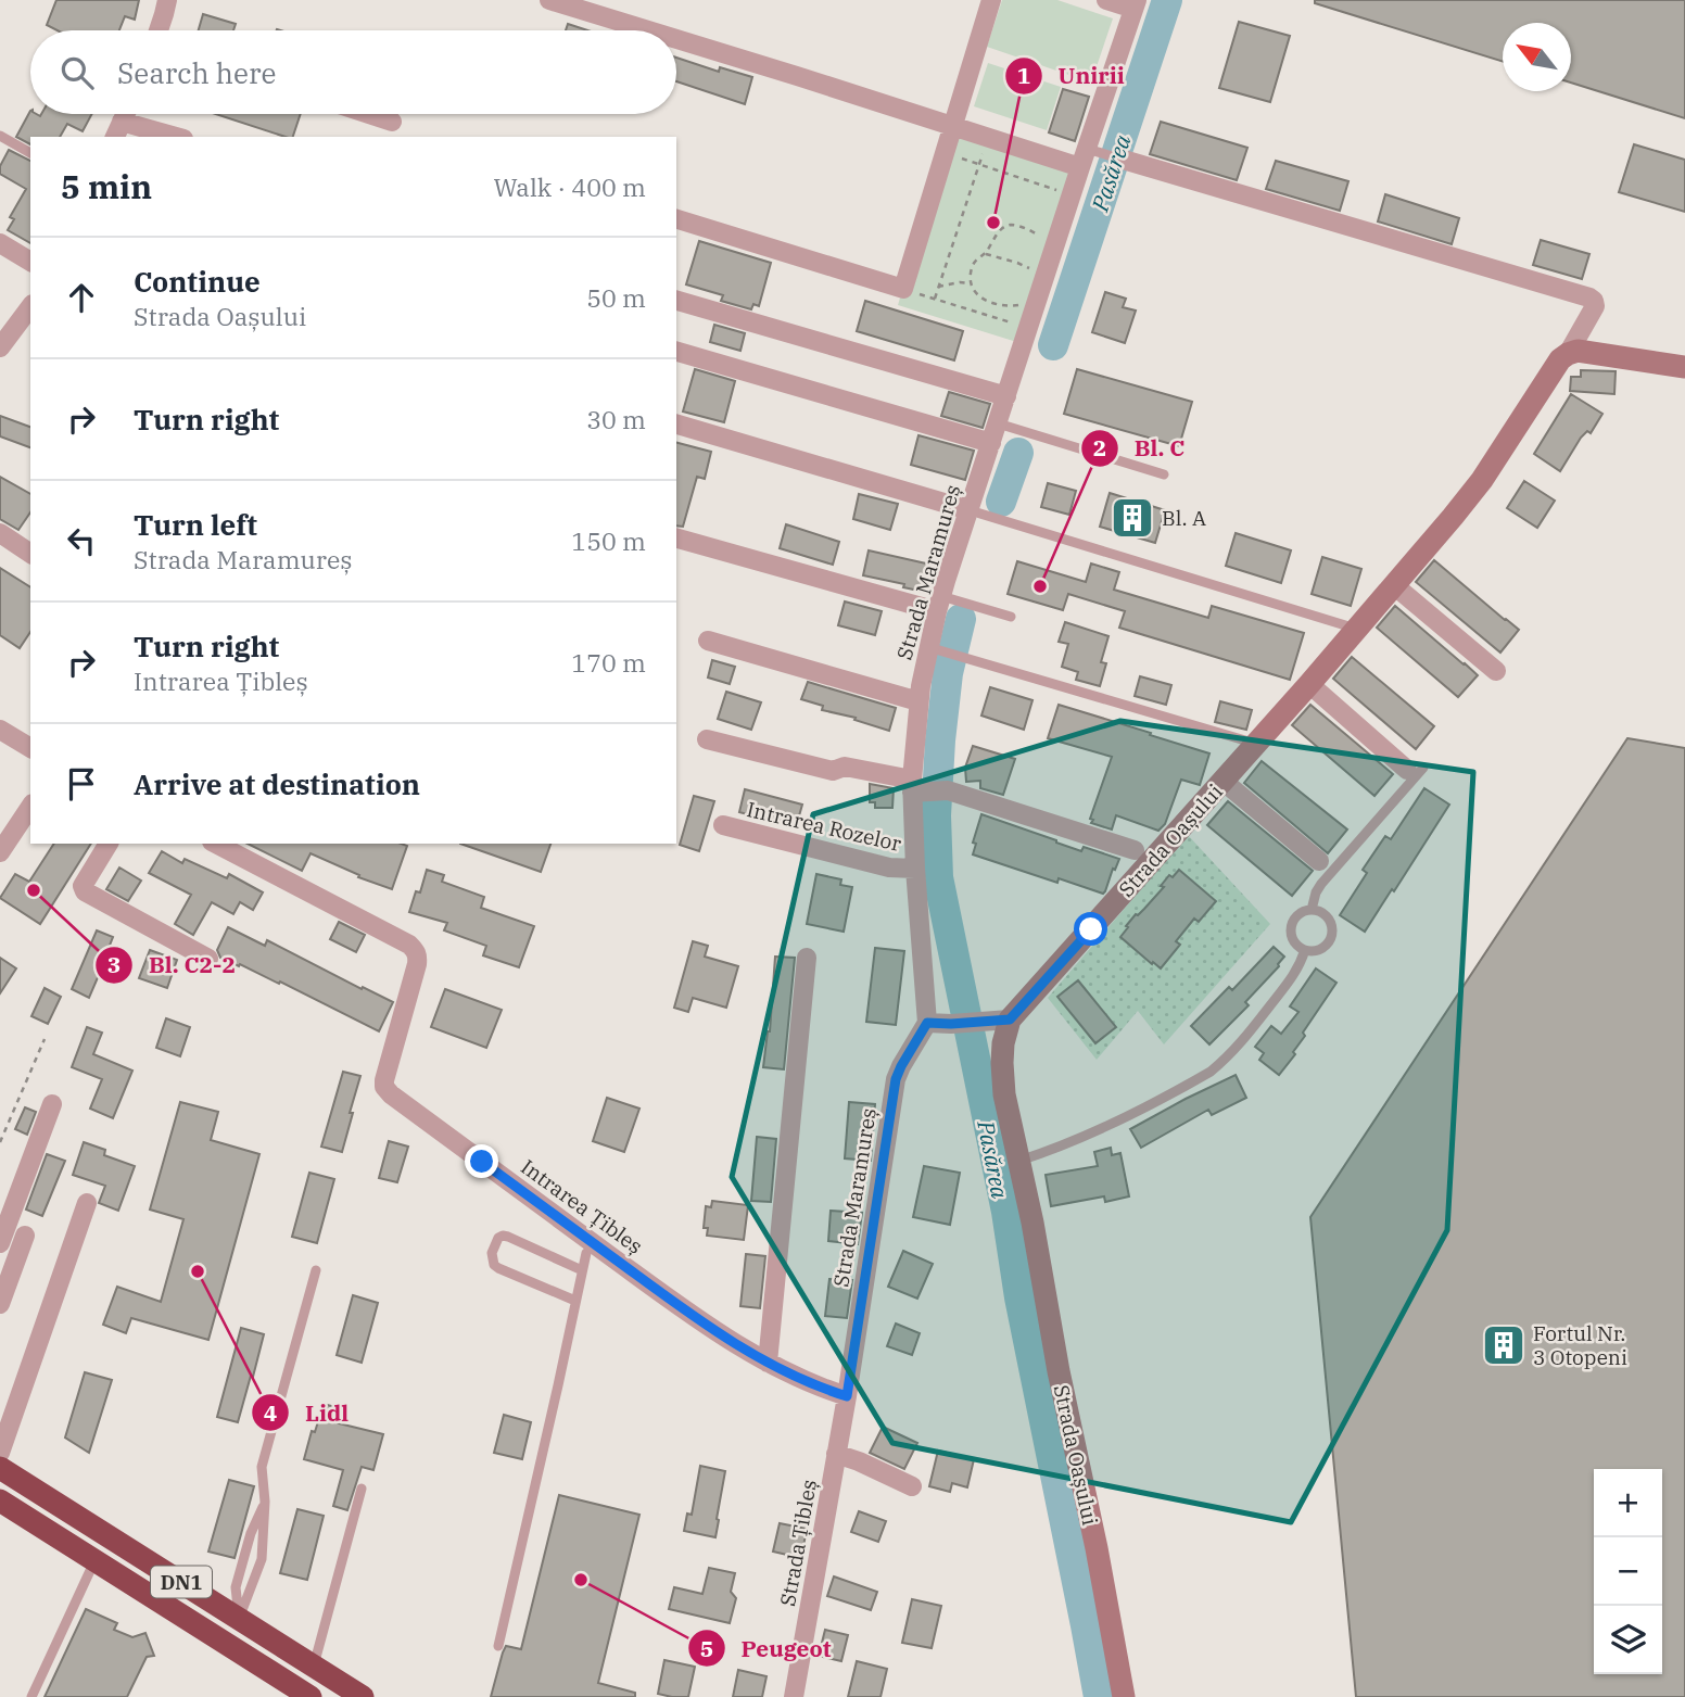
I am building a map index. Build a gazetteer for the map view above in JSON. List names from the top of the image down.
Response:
{
  "streets": {
    "highway": ["DN1"],
    "street": [
      "Strada Maramureș",
      "Intrarea Rozelor",
      "Strada Oașului",
      "Intrarea Țibleș",
      "Strada Țibleș"
    ]
  },
  "crossings": [
    ["Strada Maramureș", "Intrarea Rozelor"],
    ["Strada Maramureș", "Intrarea Țibleș"],
    ["Strada Maramureș", "Strada Țibleș"],
    ["Intrarea Țibleș", "Strada Țibleș"]
  ],
  "water": ["Pasărea"],
  "places": {
    "other": [
      "Unirii",
      "Bl. C",
      "Bl. C2-2",
      "Lidl",
      "Peugeot"
    ],
    "building": ["Bl. A", "Fortul Nr. 3 Otopeni"]
  },
  "north": "top left",
  "page": {
    "search": "Search here",
    "heading": ["5 min", "Walk · 400 m"],
    "list": [
      ["Continue", "Strada Oașului", "50 m"],
      ["Turn right", "30 m"],
      ["Turn left", "Strada Maramureș", "150 m"],
      ["Turn right", "Intrarea Țibleș", "170 m"],
      "Arrive at destination"
    ],
    "map_buttons": ["+", "−"]
  }
}
